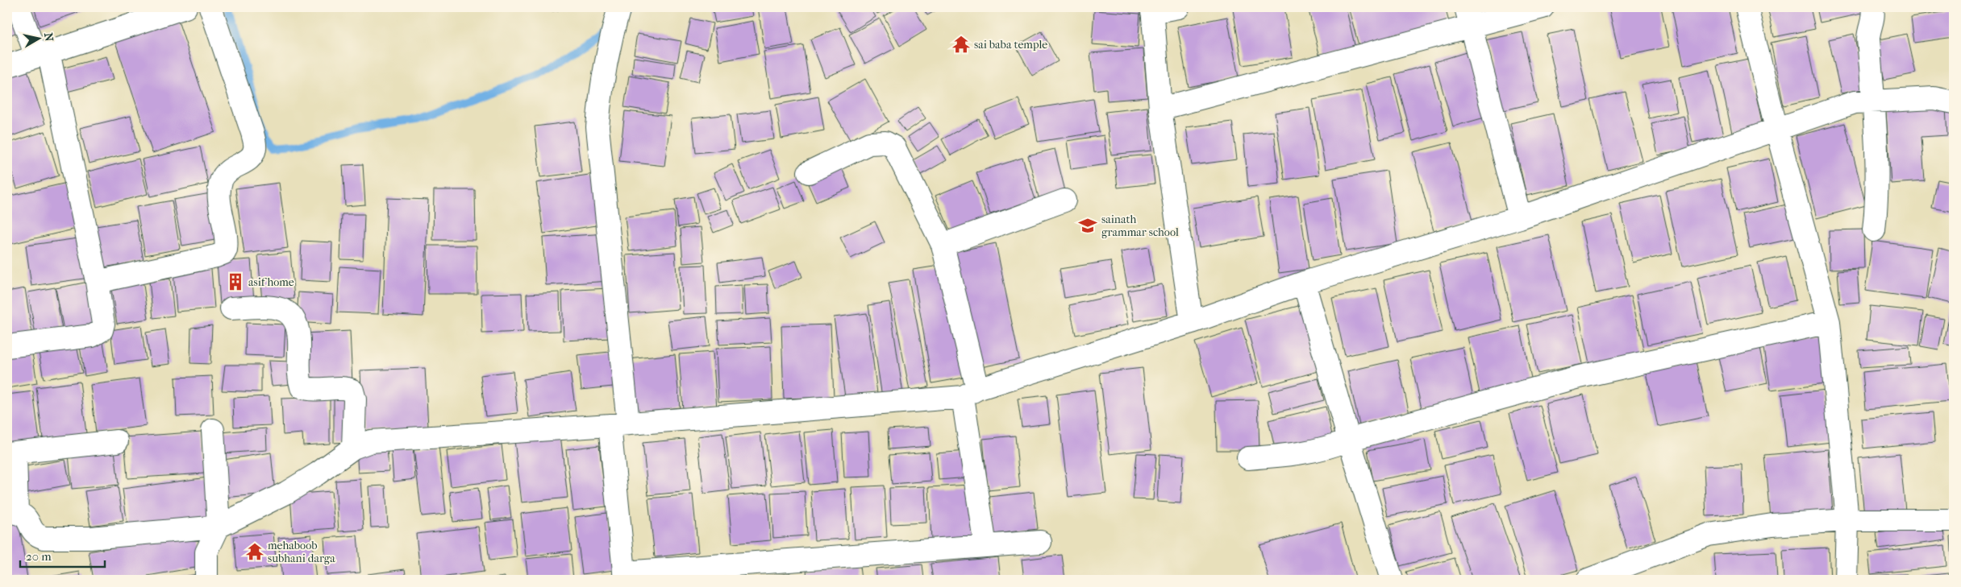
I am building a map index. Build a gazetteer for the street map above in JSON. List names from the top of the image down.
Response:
{
  "places": {
    "temple": ["sai baba temple", "mehaboob subhani darga"],
    "school or university": ["sainath grammar school"],
    "building": ["asif home"]
  },
  "scale_bar": "20 m",
  "north": "right"
}
